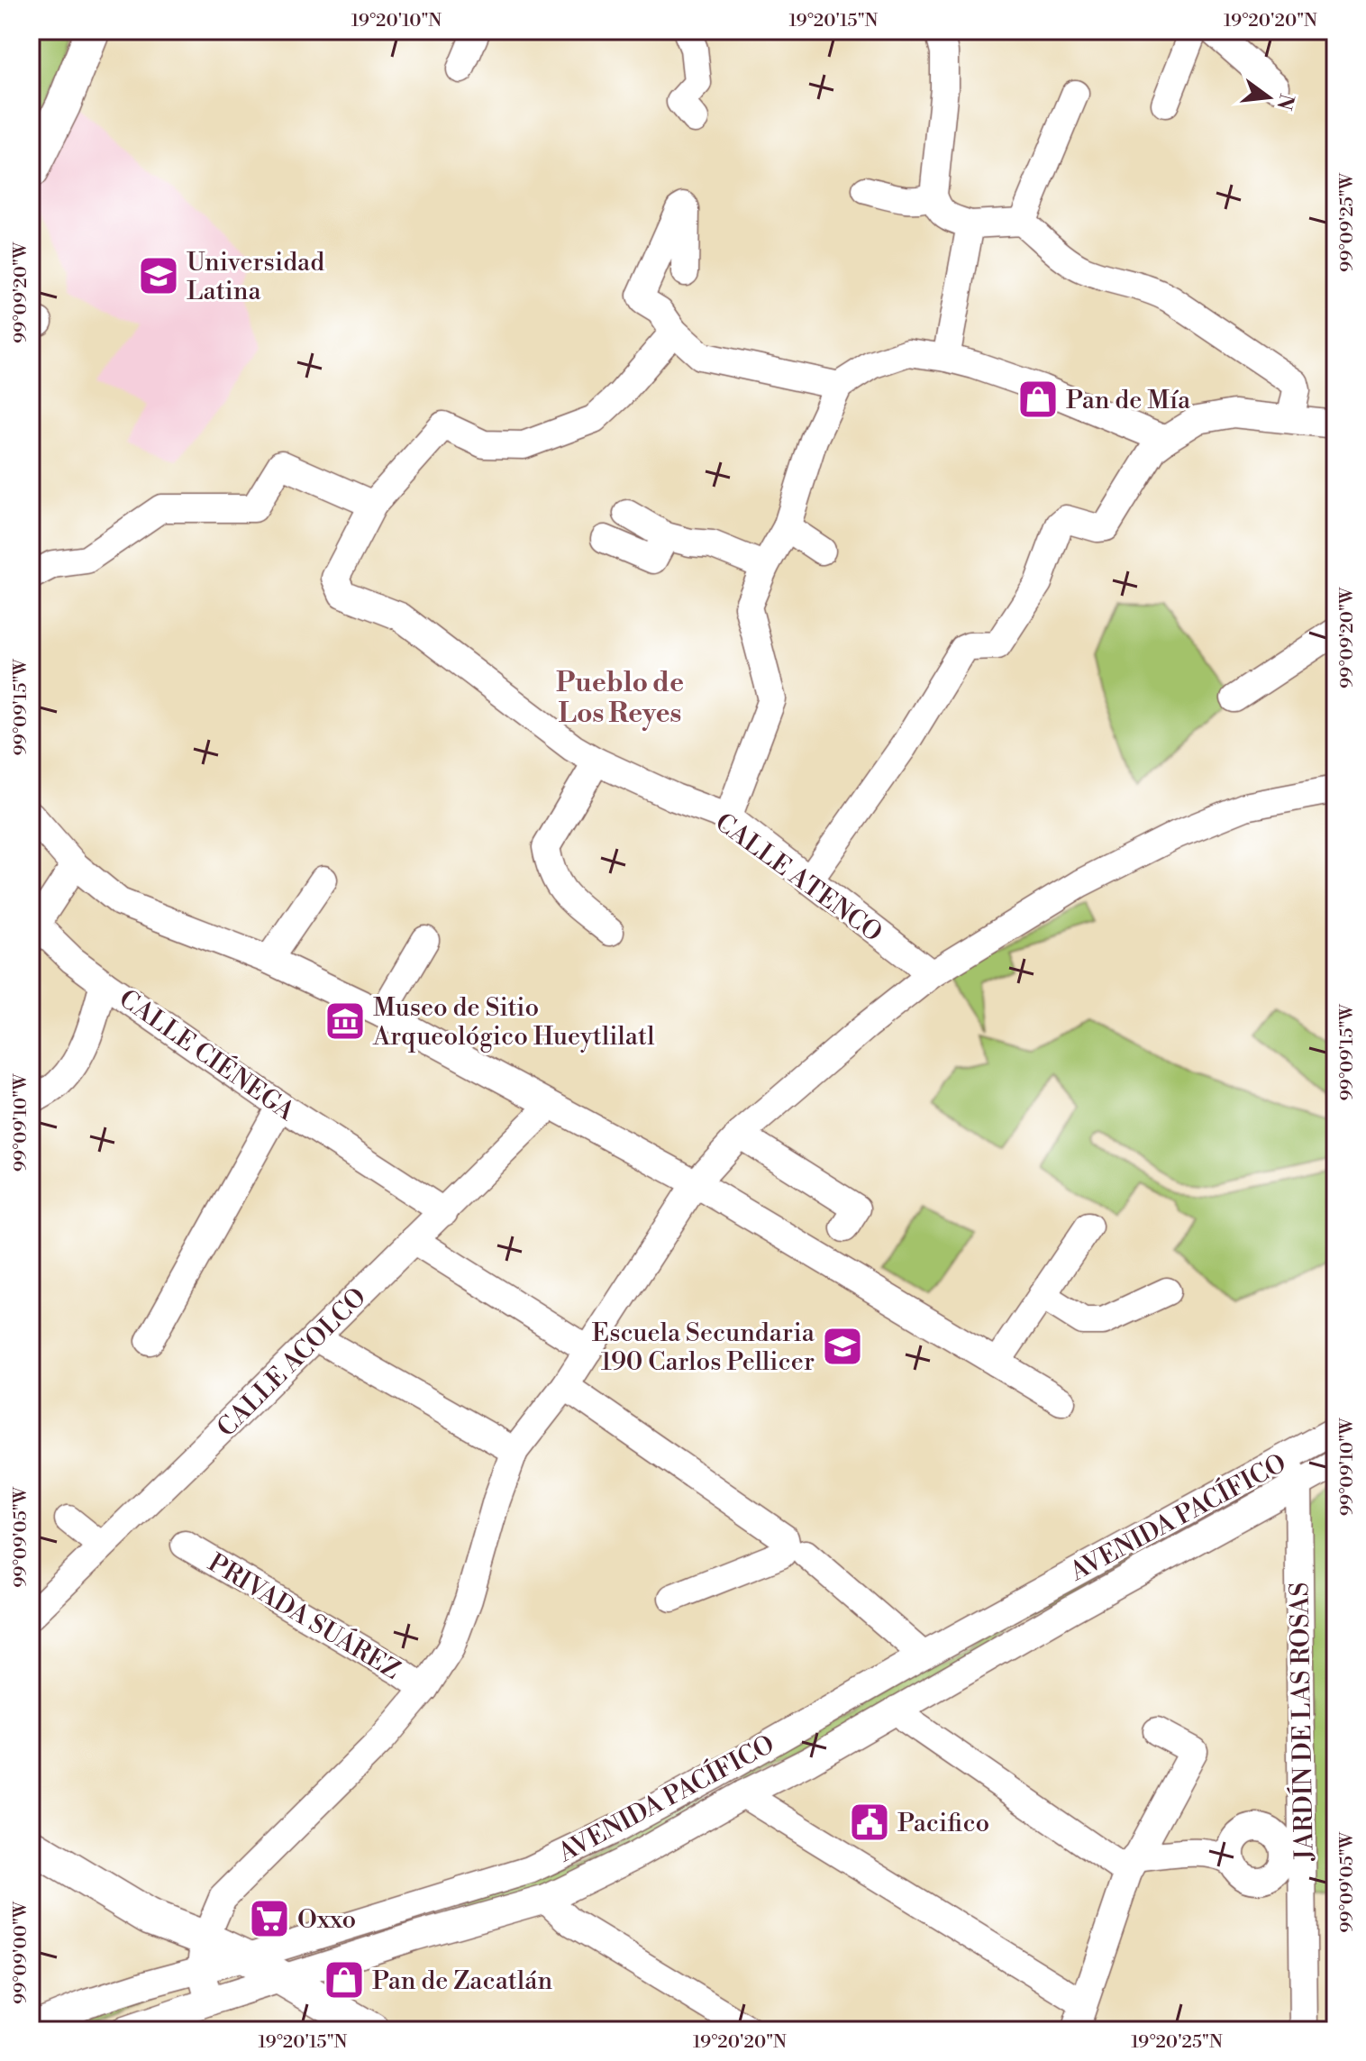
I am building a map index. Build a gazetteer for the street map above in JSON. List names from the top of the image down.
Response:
{
  "streets": {
    "street": [
      "CALLE ATENCO",
      "CALLE CIÉNEGA",
      "CALLE ACOLCO",
      "AVENIDA PACÍFICO",
      "PRIVADA SUÁREZ",
      "JARDÍN DE LAS ROSAS"
    ]
  },
  "crossings": [
    ["CALLE CIÉNEGA", "CALLE ACOLCO"],
    ["AVENIDA PACÍFICO", "JARDÍN DE LAS ROSAS"]
  ],
  "districts": ["Pueblo de Los Reyes"],
  "places": {
    "school or university": ["Universidad Latina", "Escuela Secundaria 190 Carlos Pellicer"],
    "shop": ["Pan de Mía", "Pan de Zacatlán"],
    "museum": ["Museo de Sitio Arqueológico Hueytlilatl"],
    "public building": ["Pacifico"],
    "supermarket": ["Oxxo"]
  },
  "north": "right",
  "coordinates": [
    "19°20'10\"N",
    "19°20'15\"N",
    "19°20'20\"N",
    "99°09'25\"W",
    "99°09'20\"W",
    "99°09'15\"W",
    "99°09'10\"W",
    "99°09'05\"W",
    "99°09'00\"W",
    "19°20'25\"N"
  ]
}
